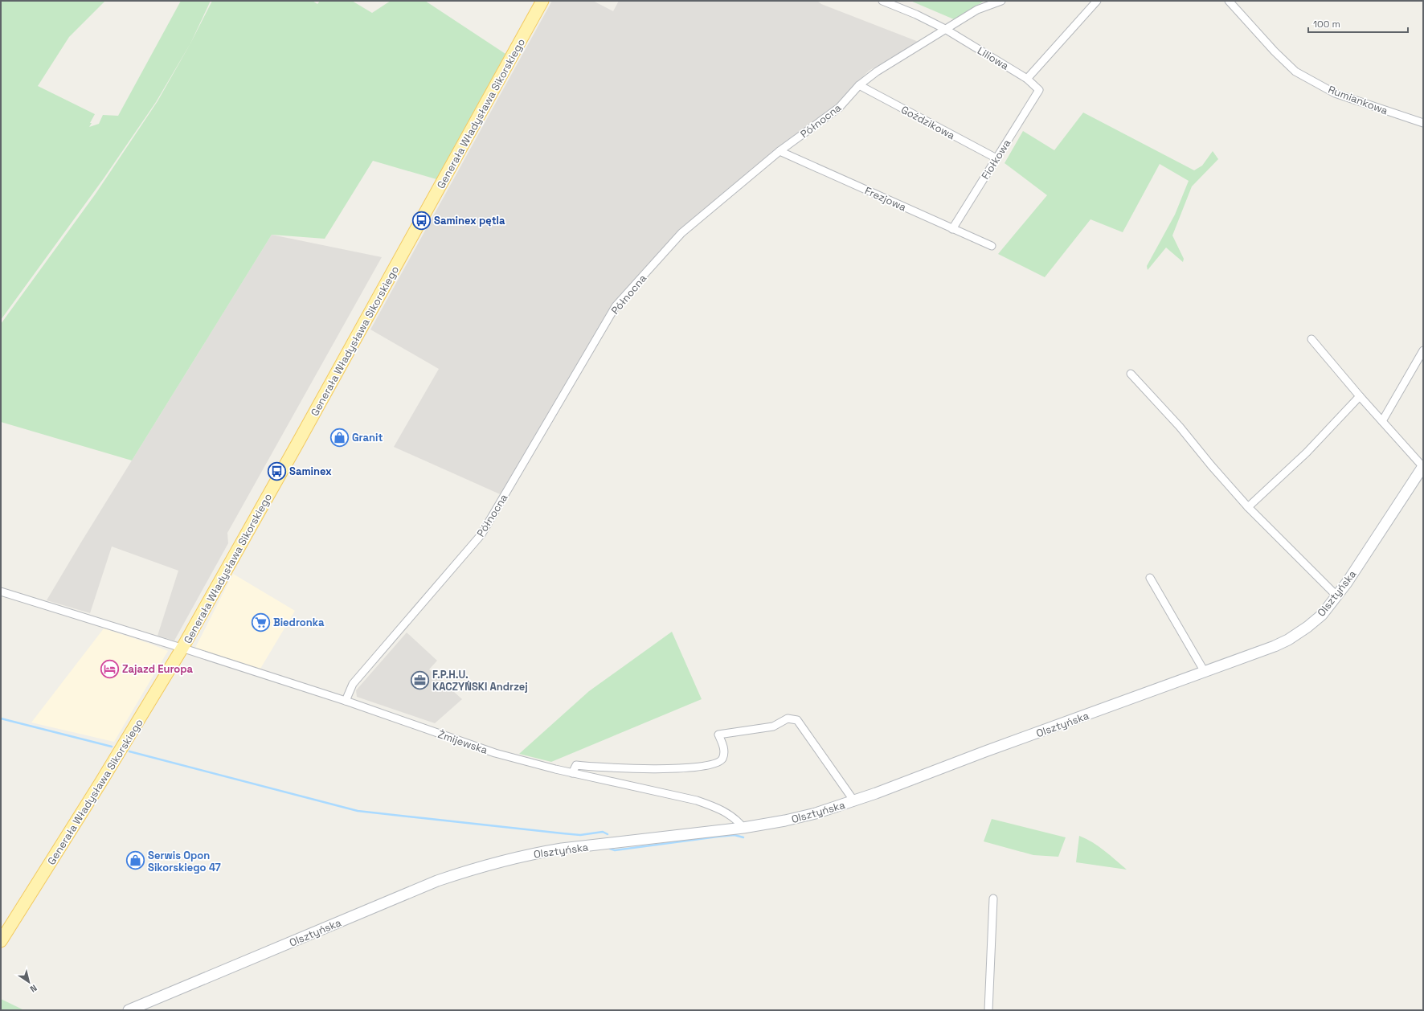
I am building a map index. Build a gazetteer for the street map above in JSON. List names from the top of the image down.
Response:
{
  "streets": {
    "main road": ["Generała Władysława Sikorskiego"],
    "street": [
      "Liliowa",
      "Rumiankowa",
      "Północna",
      "Goździkowa",
      "Fiołkowa",
      "Frezjowa",
      "Olsztyńska",
      "Żmijewska"
    ]
  },
  "crossings": [
    ["Liliowa", "Północna"],
    ["Liliowa", "Fiołkowa"],
    ["Generała Władysława Sikorskiego", "Żmijewska"],
    ["Północna", "Goździkowa"],
    ["Północna", "Frezjowa"],
    ["Północna", "Żmijewska"],
    ["Goździkowa", "Fiołkowa"],
    ["Fiołkowa", "Frezjowa"],
    ["Olsztyńska", "Żmijewska"]
  ],
  "places": {
    "bus stop": ["Saminex pętla", "Saminex"],
    "shop": ["Granit", "Serwis Opon Sikorskiego 47"],
    "supermarket": ["Biedronka"],
    "hotel": ["Zajazd Europa"],
    "office": ["F.P.H.U. KACZYŃSKI Andrzej"]
  },
  "scale_bar": "100 m",
  "north": "bottom right"
}
